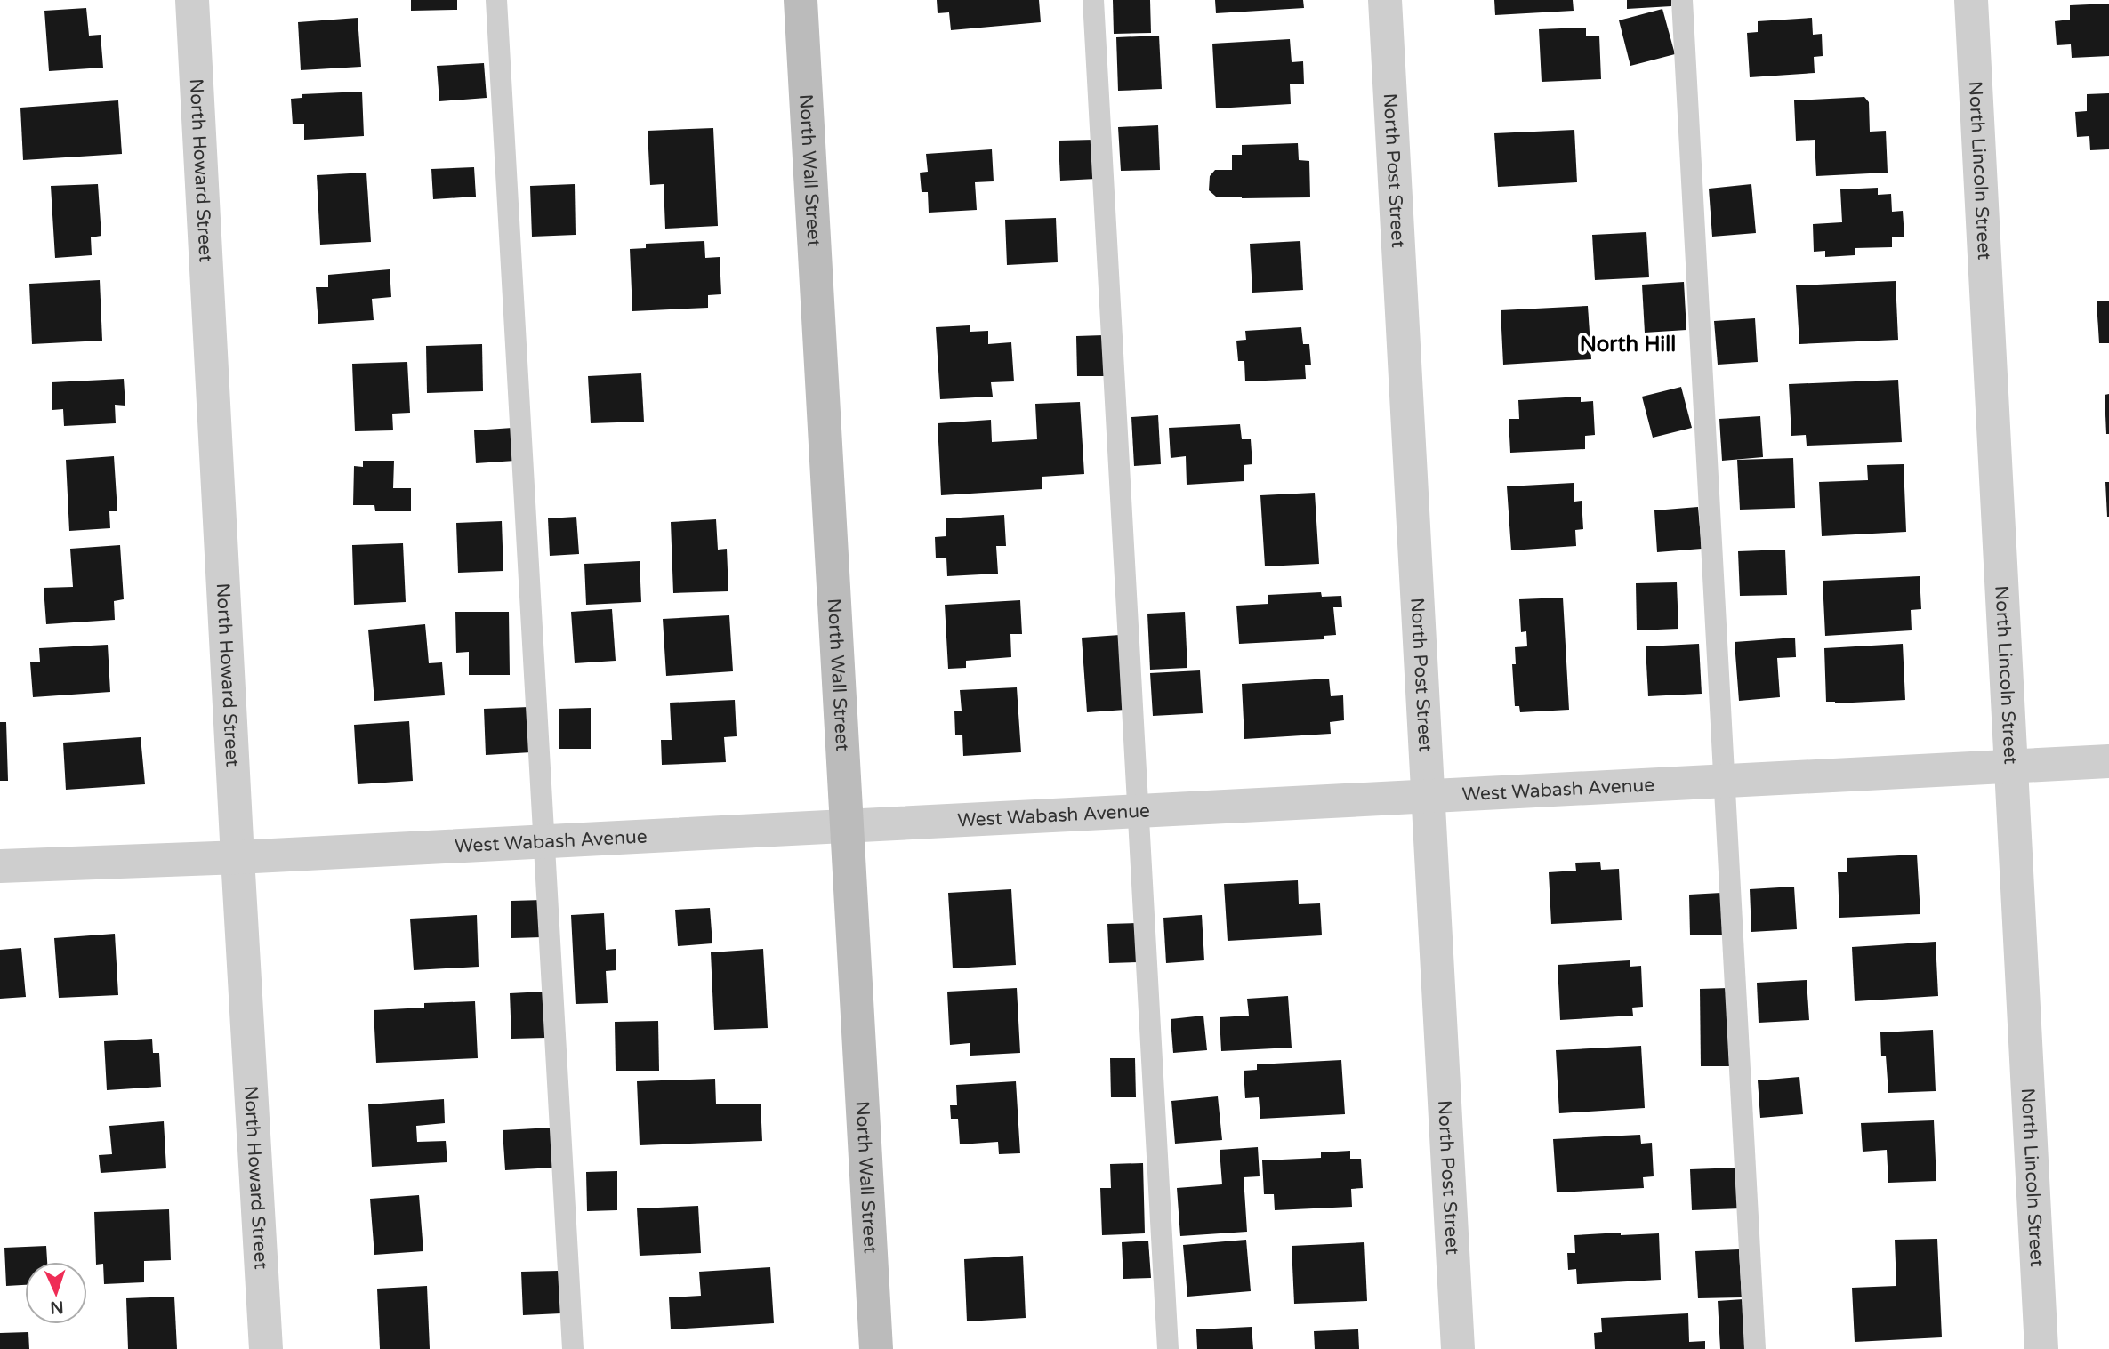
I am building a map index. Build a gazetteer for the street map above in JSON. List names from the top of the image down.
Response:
{
  "streets": {
    "street": [
      "North Howard Street",
      "North Wall Street",
      "North Post Street",
      "North Lincoln Street",
      "West Wabash Avenue"
    ]
  },
  "crossings": [
    ["North Howard Street", "West Wabash Avenue"],
    ["North Wall Street", "West Wabash Avenue"],
    ["North Post Street", "West Wabash Avenue"],
    ["North Lincoln Street", "West Wabash Avenue"]
  ],
  "districts": ["North Hill"],
  "north": "bottom"
}
